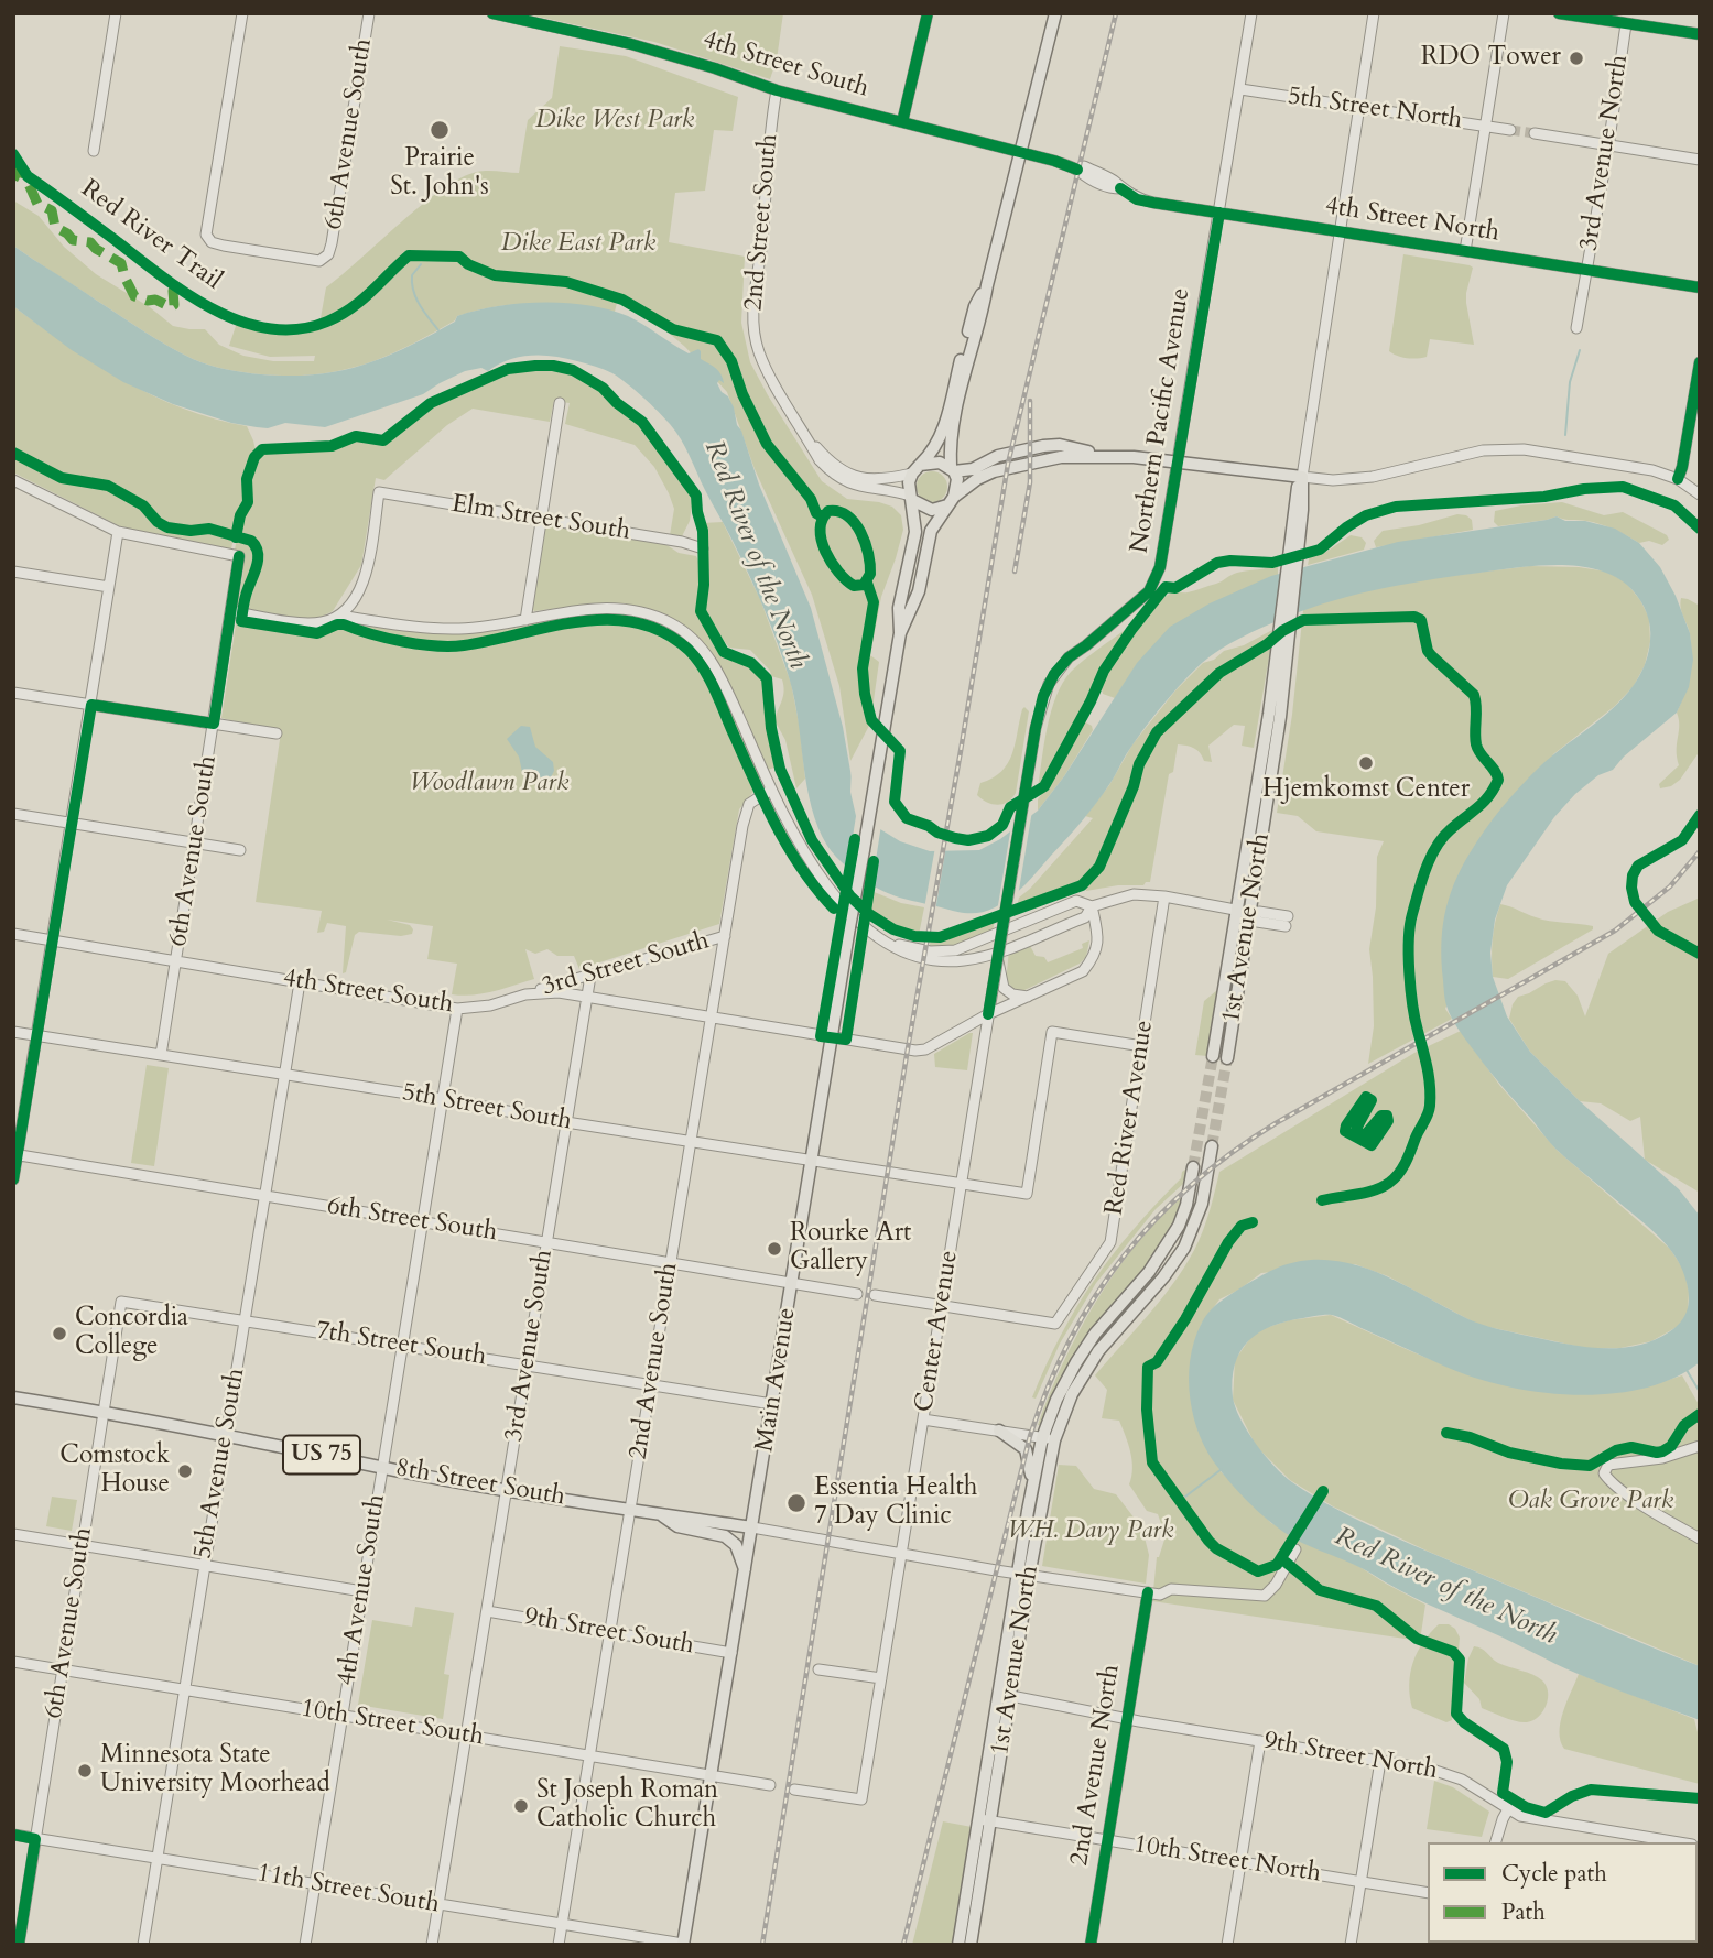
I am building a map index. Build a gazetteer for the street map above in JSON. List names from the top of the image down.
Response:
{
  "streets": {
    "main road": [
      "1st Avenue North",
      "Main Avenue",
      "US 75",
      "8th Street South"
    ],
    "street": [
      "4th Street South",
      "5th Street North",
      "6th Avenue South",
      "3rd Avenue North",
      "4th Street North",
      "2nd Street South",
      "Northern Pacific Avenue",
      "Elm Street South",
      "3rd Street South",
      "5th Street South",
      "Red River Avenue",
      "6th Street South",
      "Center Avenue",
      "7th Street South",
      "3rd Avenue South",
      "2nd Avenue South",
      "5th Avenue South",
      "4th Avenue South",
      "9th Street South",
      "10th Street South",
      "9th Street North",
      "2nd Avenue North",
      "10th Street North",
      "11th Street South"
    ],
    "cycle path": ["Red River Trail"]
  },
  "crossings": [
    ["4th Street South", "6th Avenue South"],
    ["4th Street South", "4th Street North"],
    ["4th Street South", "2nd Street South"],
    ["4th Street South", "3rd Street South"],
    ["4th Street South", "Center Avenue"],
    ["4th Street South", "3rd Avenue South"],
    ["4th Street South", "2nd Avenue South"],
    ["4th Street South", "Main Avenue"],
    ["4th Street South", "5th Avenue South"],
    ["4th Street South", "4th Avenue South"],
    ["5th Street North", "Northern Pacific Avenue"],
    ["5th Street North", "1st Avenue North"],
    ["6th Avenue South", "5th Street South"],
    ["6th Avenue South", "7th Street South"],
    ["6th Avenue South", "8th Street South"],
    ["6th Avenue South", "10th Street South"],
    ["6th Avenue South", "11th Street South"],
    ["3rd Avenue North", "4th Street North"],
    ["4th Street North", "Northern Pacific Avenue"],
    ["4th Street North", "1st Avenue North"],
    ["2nd Street South", "Main Avenue"],
    ["Northern Pacific Avenue", "Center Avenue"],
    ["1st Avenue North", "8th Street South"],
    ["1st Avenue North", "9th Street North"],
    ["1st Avenue North", "10th Street North"],
    ["3rd Street South", "3rd Avenue South"],
    ["3rd Street South", "2nd Avenue South"],
    ["5th Street South", "Center Avenue"],
    ["5th Street South", "3rd Avenue South"],
    ["5th Street South", "2nd Avenue South"],
    ["5th Street South", "Main Avenue"],
    ["5th Street South", "5th Avenue South"],
    ["5th Street South", "4th Avenue South"],
    ["Red River Avenue", "Center Avenue"],
    ["6th Street South", "3rd Avenue South"],
    ["6th Street South", "2nd Avenue South"],
    ["6th Street South", "Main Avenue"],
    ["6th Street South", "5th Avenue South"],
    ["6th Street South", "4th Avenue South"],
    ["Center Avenue", "8th Street South"],
    ["7th Street South", "3rd Avenue South"],
    ["7th Street South", "2nd Avenue South"],
    ["7th Street South", "Main Avenue"],
    ["7th Street South", "5th Avenue South"],
    ["7th Street South", "4th Avenue South"],
    ["3rd Avenue South", "8th Street South"],
    ["3rd Avenue South", "9th Street South"],
    ["3rd Avenue South", "10th Street South"],
    ["3rd Avenue South", "11th Street South"],
    ["2nd Avenue South", "8th Street South"],
    ["2nd Avenue South", "9th Street South"],
    ["2nd Avenue South", "10th Street South"],
    ["2nd Avenue South", "11th Street South"],
    ["Main Avenue", "8th Street South"],
    ["Main Avenue", "9th Street South"],
    ["Main Avenue", "10th Street South"],
    ["Main Avenue", "11th Street South"],
    ["5th Avenue South", "8th Street South"],
    ["5th Avenue South", "10th Street South"],
    ["5th Avenue South", "11th Street South"],
    ["8th Street South", "4th Avenue South"],
    ["8th Street South", "2nd Avenue North"],
    ["4th Avenue South", "10th Street South"],
    ["4th Avenue South", "11th Street South"],
    ["9th Street North", "2nd Avenue North"],
    ["2nd Avenue North", "10th Street North"]
  ],
  "water": ["Red River of the North"],
  "parks": [
    "Dike West Park",
    "Dike East Park",
    "Woodlawn Park",
    "Oak Grove Park",
    "W.H. Davy Park"
  ],
  "places": [
    "RDO Tower",
    "Prairie St. John's",
    "Hjemkomst Center",
    "Rourke Art Gallery",
    "Concordia College",
    "Comstock House",
    "Essentia Health 7 Day Clinic",
    "Minnesota State University Moorhead",
    "St Joseph Roman Catholic Church"
  ],
  "legend": ["Cycle path", "Path"]
}
